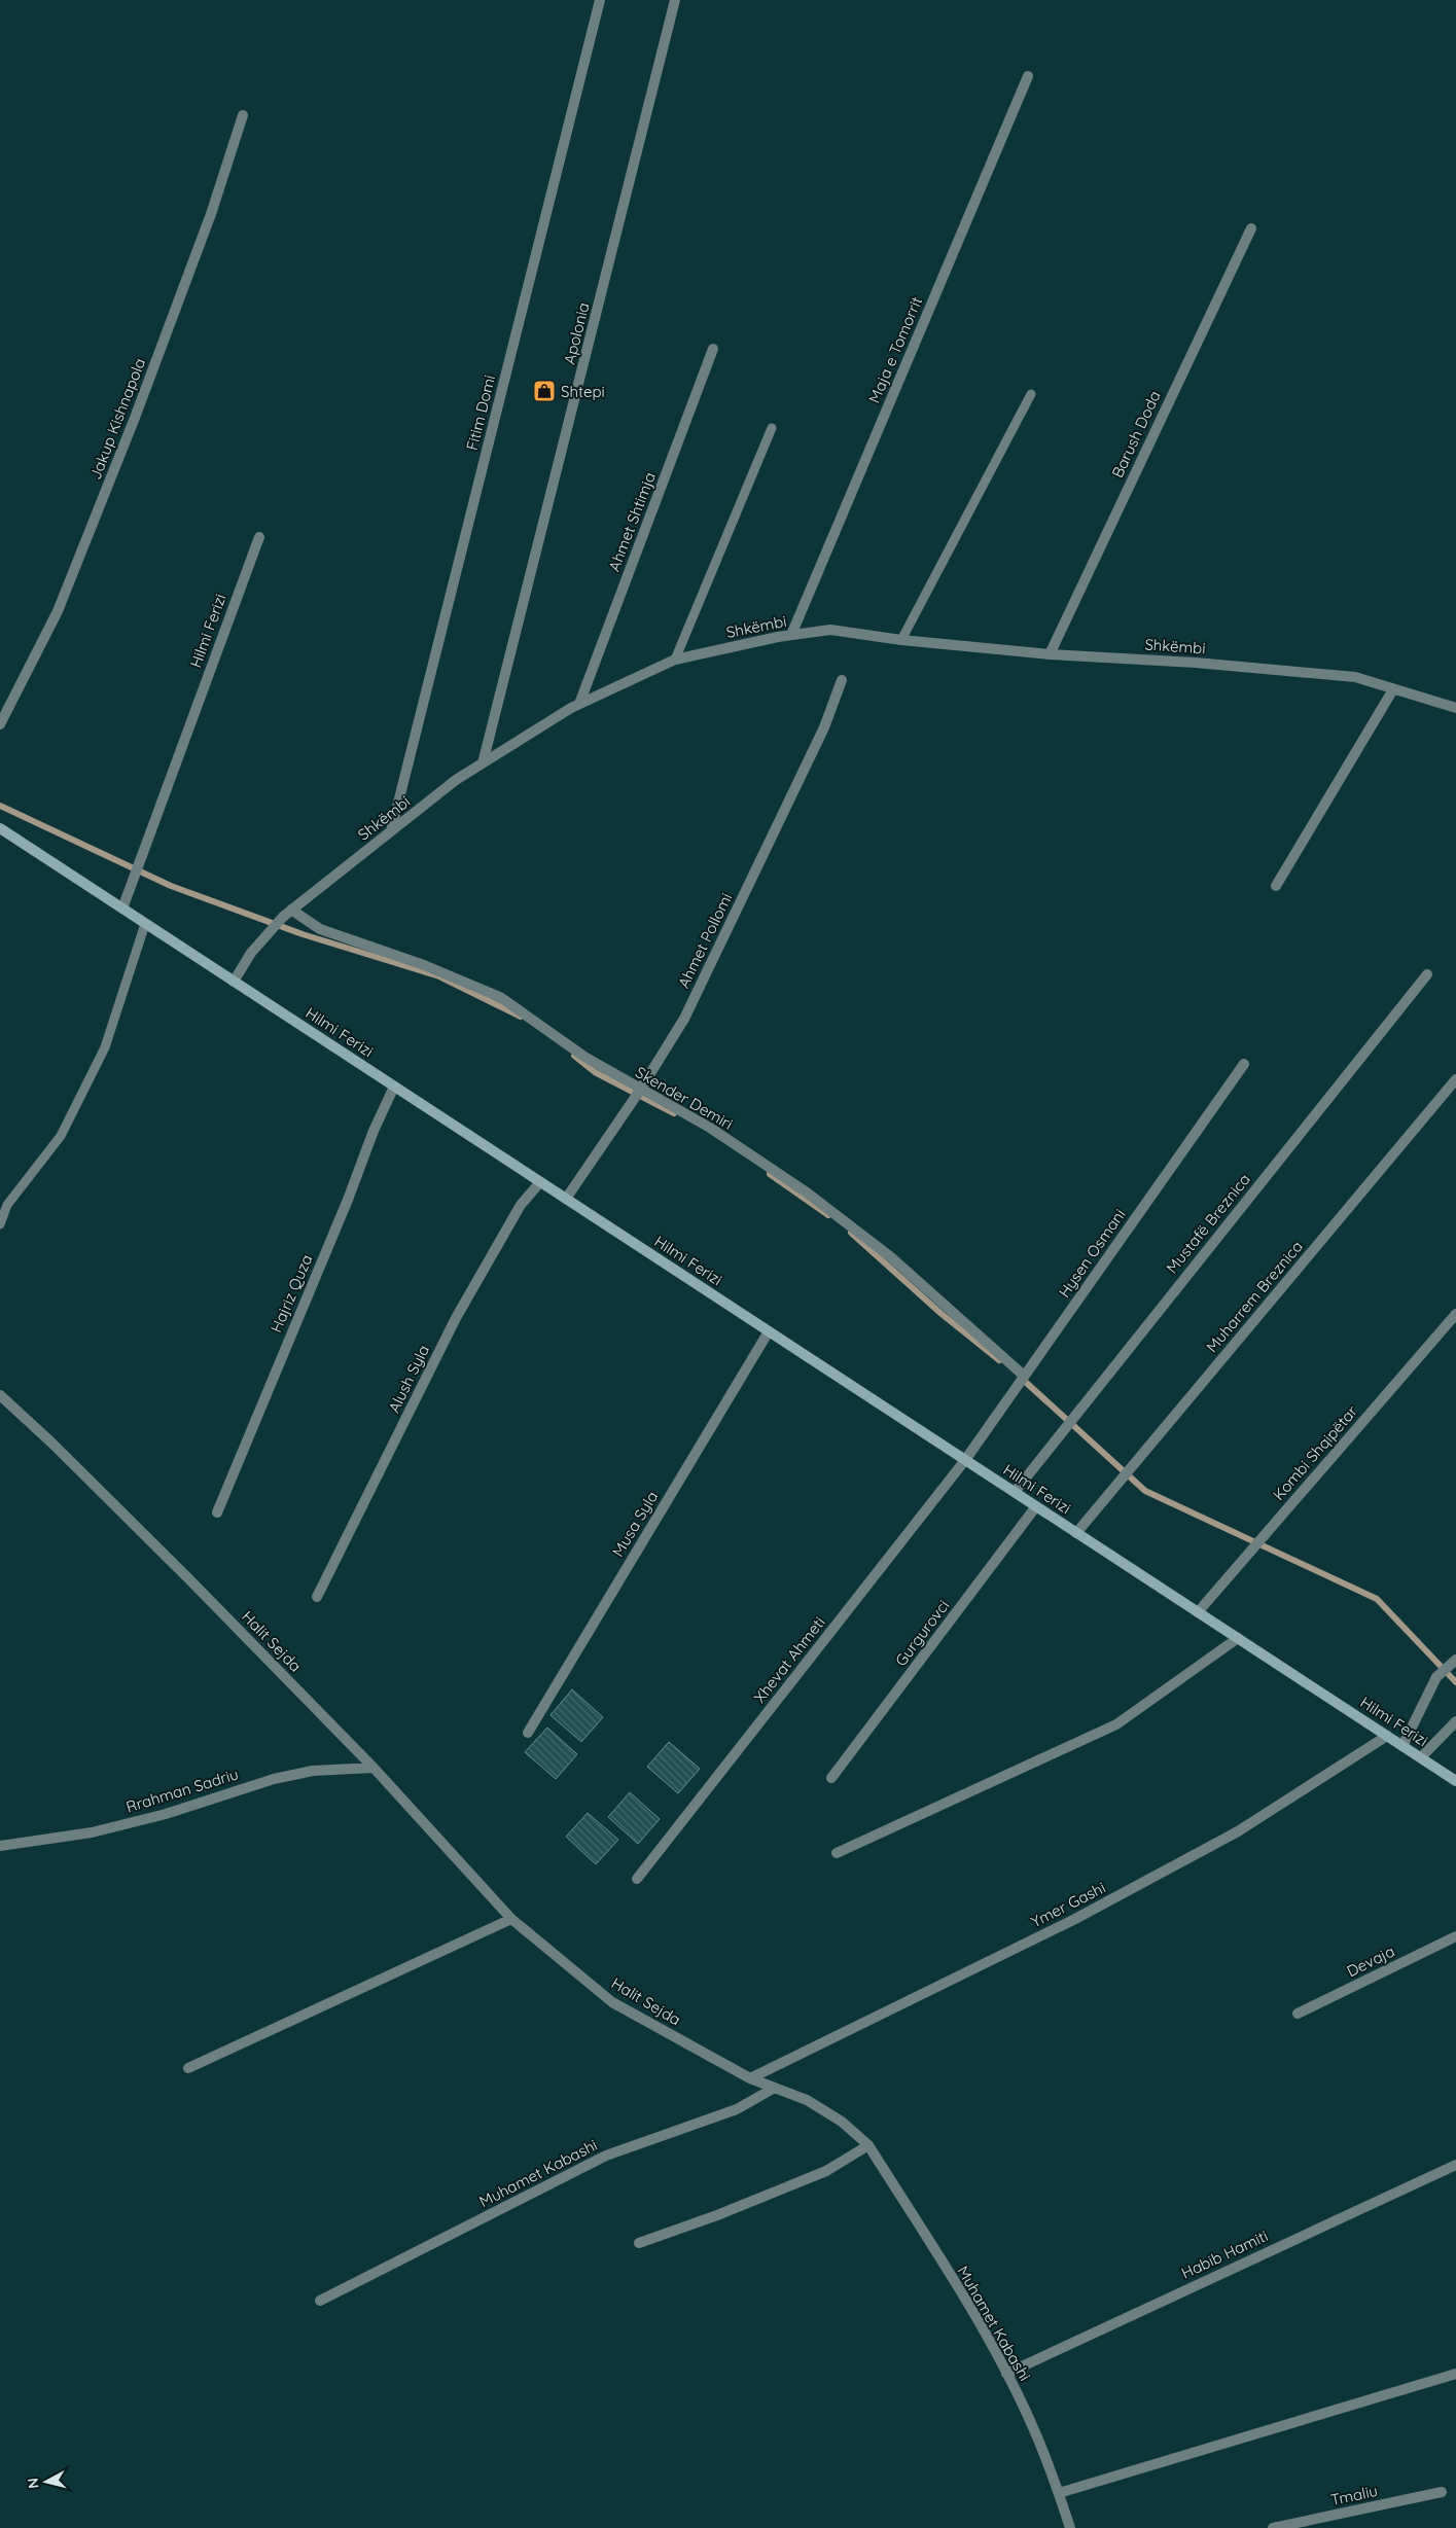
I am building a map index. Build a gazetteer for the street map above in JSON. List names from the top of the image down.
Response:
{
  "streets": {
    "street": [
      "Apolonia",
      "Maja e Tomorrit",
      "Fitim Domi",
      "Jakup Kishnapola",
      "Barush Doda",
      "Ahmet Shtimja",
      "Shkëmbi",
      "Hilmi Ferizi",
      "Ahmet Pollomi",
      "Skender Demiri",
      "Mustafë Breznica",
      "Hysen Osmani",
      "Hajriz Quza",
      "Muharrem Breznica",
      "Alush Syla",
      "Kombi Shqipëtar",
      "Musa Syla",
      "Gurgurovci",
      "Halit Sejda",
      "Xhevat Ahmeti",
      "Rrahman Sadriu",
      "Ymer Gashi",
      "Devaja",
      "Muhamet Kabashi",
      "Habib Hamiti",
      "Tmaliu"
    ]
  },
  "crossings": [
    ["Apolonia", "Shkëmbi"],
    ["Maja e Tomorrit", "Shkëmbi"],
    ["Fitim Domi", "Shkëmbi"],
    ["Barush Doda", "Shkëmbi"],
    ["Ahmet Shtimja", "Shkëmbi"],
    ["Shkëmbi", "Hilmi Ferizi"],
    ["Shkëmbi", "Skender Demiri"],
    ["Hilmi Ferizi", "Ahmet Pollomi"],
    ["Hilmi Ferizi", "Mustafë Breznica"],
    ["Hilmi Ferizi", "Hysen Osmani"],
    ["Hilmi Ferizi", "Hajriz Quza"],
    ["Hilmi Ferizi", "Muharrem Breznica"],
    ["Hilmi Ferizi", "Alush Syla"],
    ["Hilmi Ferizi", "Kombi Shqipëtar"],
    ["Hilmi Ferizi", "Musa Syla"],
    ["Hilmi Ferizi", "Gurgurovci"],
    ["Hilmi Ferizi", "Xhevat Ahmeti"],
    ["Hilmi Ferizi", "Ymer Gashi"],
    ["Ahmet Pollomi", "Skender Demiri"],
    ["Skender Demiri", "Hysen Osmani"],
    ["Hysen Osmani", "Xhevat Ahmeti"],
    ["Halit Sejda", "Rrahman Sadriu"],
    ["Halit Sejda", "Ymer Gashi"],
    ["Halit Sejda", "Muhamet Kabashi"],
    ["Ymer Gashi", "Muhamet Kabashi"],
    ["Muhamet Kabashi", "Habib Hamiti"]
  ],
  "places": {
    "shop": ["Shtepi"]
  },
  "north": "left"
}
